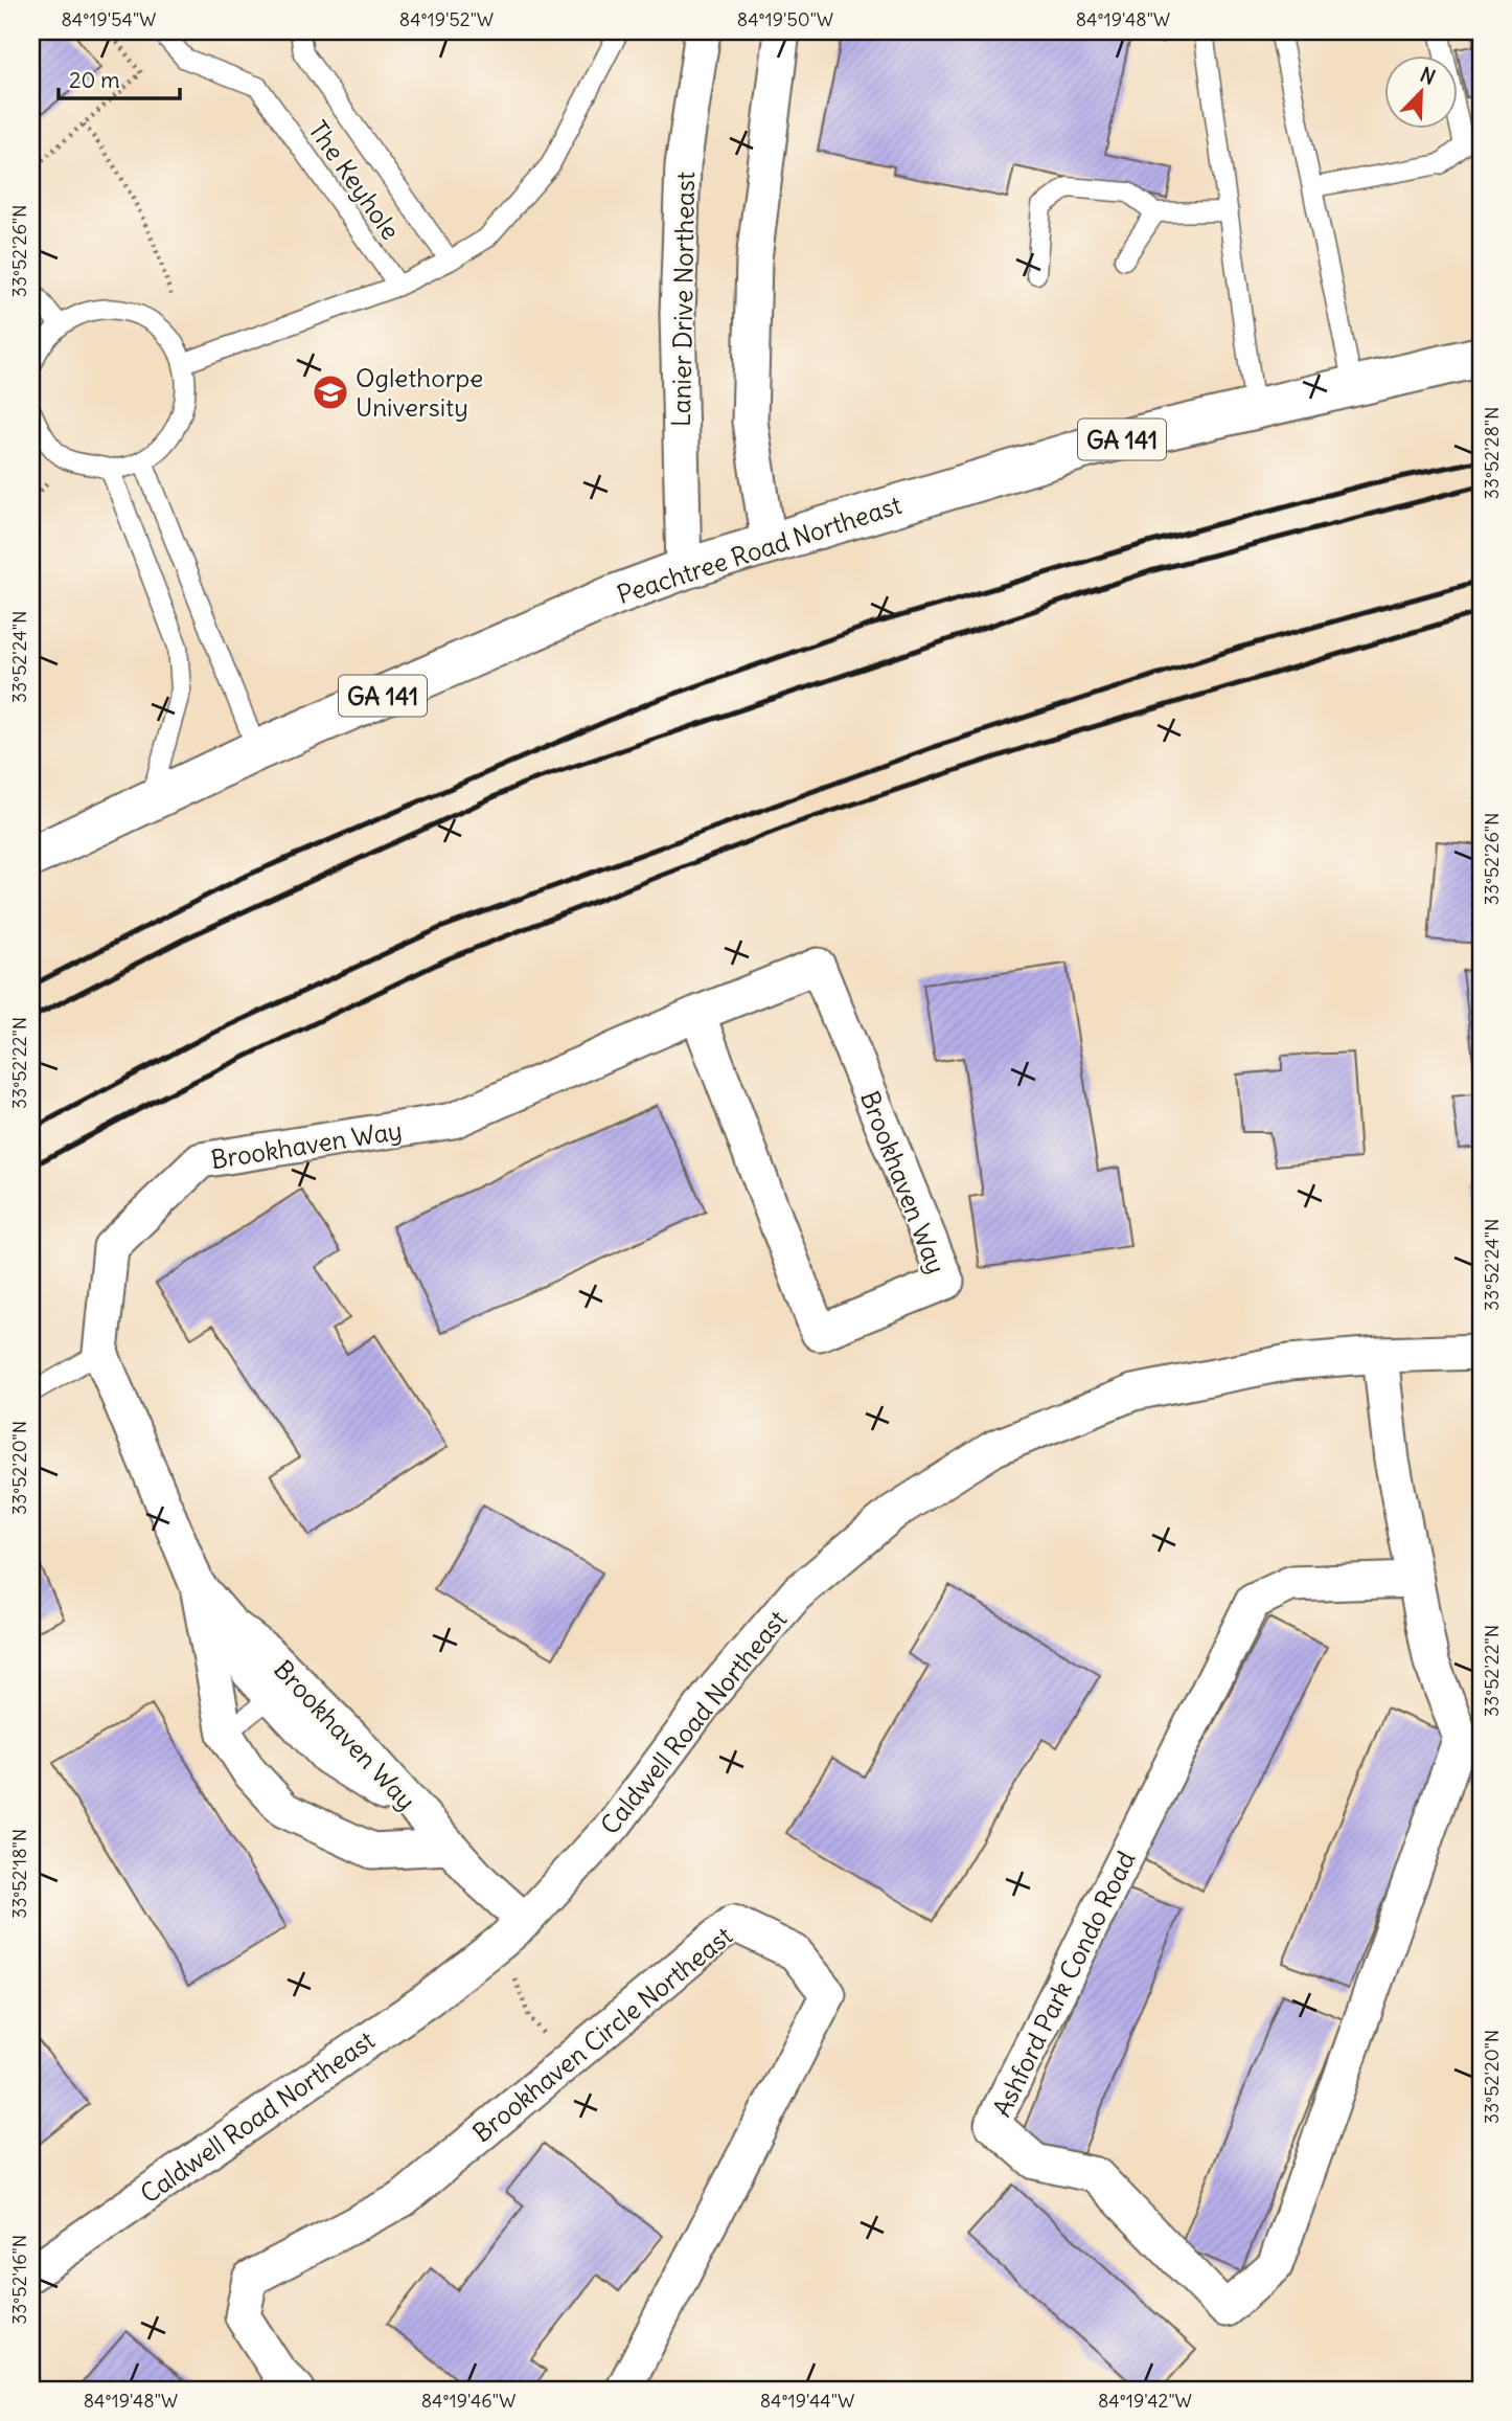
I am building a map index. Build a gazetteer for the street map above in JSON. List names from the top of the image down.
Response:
{
  "streets": {
    "highway": ["GA 141", "Peachtree Road Northeast"],
    "street": [
      "Lanier Drive Northeast",
      "Brookhaven Way",
      "Caldwell Road Northeast",
      "Ashford Park Condo Road",
      "Brookhaven Circle Northeast"
    ],
    "lane": ["The Keyhole"]
  },
  "crossings": [
    ["Lanier Drive Northeast", "Peachtree Road Northeast"],
    ["Brookhaven Way", "Caldwell Road Northeast"],
    ["Caldwell Road Northeast", "Ashford Park Condo Road"]
  ],
  "places": {
    "school or university": ["Oglethorpe University"]
  },
  "scale_bar": "20 m",
  "north": "top right",
  "coordinates": [
    "84°19'54\"W",
    "84°19'52\"W",
    "84°19'50\"W",
    "84°19'48\"W",
    "33°52'26\"N",
    "33°52'28\"N",
    "33°52'24\"N",
    "33°52'22\"N",
    "33°52'20\"N",
    "33°52'18\"N",
    "33°52'16\"N",
    "84°19'46\"W",
    "84°19'44\"W",
    "84°19'42\"W"
  ]
}
